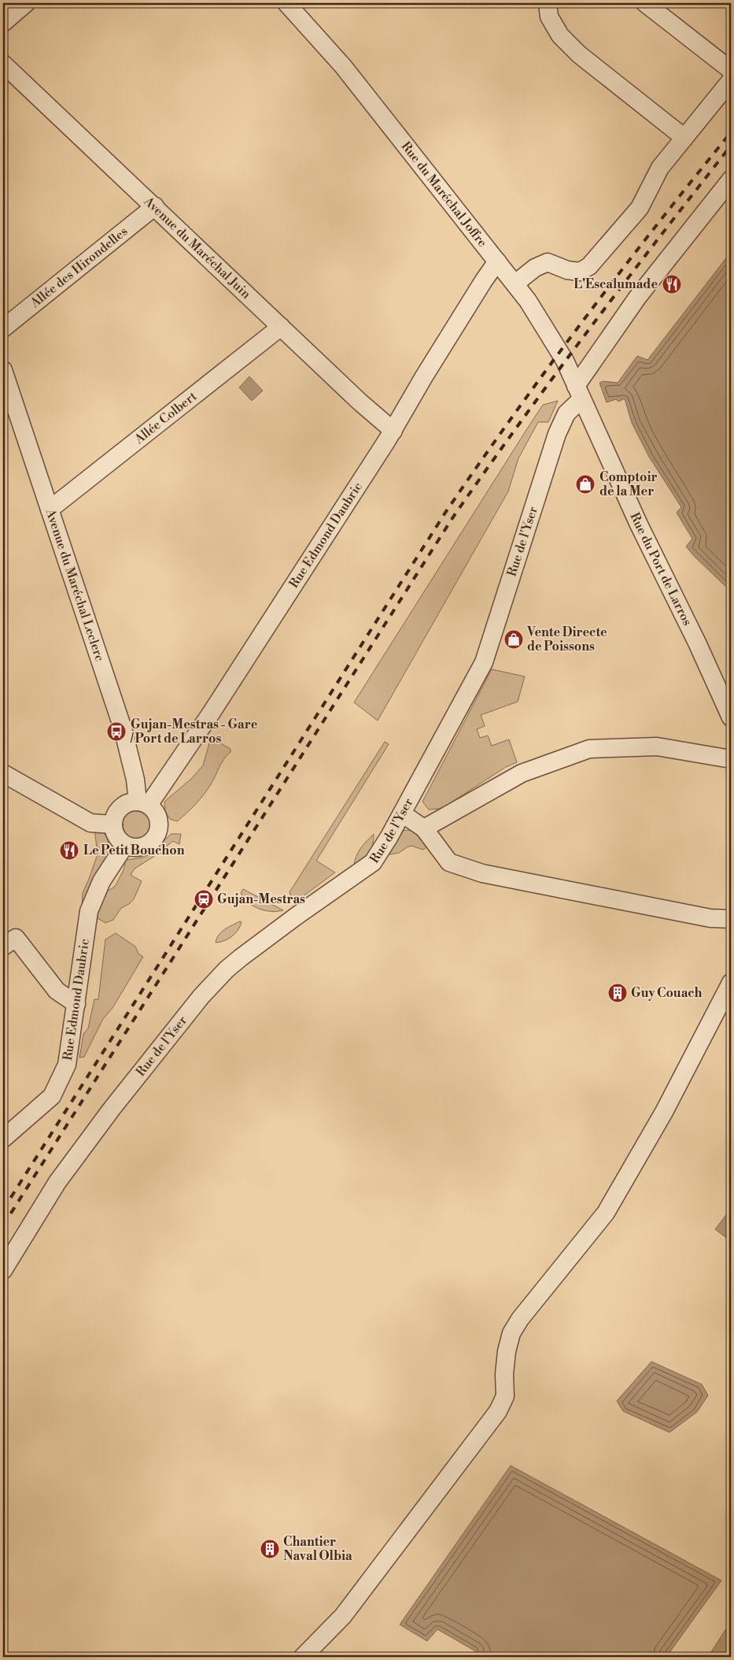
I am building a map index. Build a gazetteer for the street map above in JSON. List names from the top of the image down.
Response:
{
  "streets": {
    "street": [
      "Rue du Maréchal Joffre",
      "Avenue du Maréchal Juin",
      "Allée des Hirondelles",
      "Allée Colbert",
      "Rue Edmond Daubric",
      "Rue de l'Yser",
      "Rue du Port de Larros",
      "Avenue du Maréchal Leclerc"
    ]
  },
  "crossings": [
    ["Rue du Maréchal Joffre", "Rue Edmond Daubric"],
    ["Rue du Maréchal Joffre", "Rue de l'Yser"],
    ["Rue du Maréchal Joffre", "Rue du Port de Larros"],
    ["Avenue du Maréchal Juin", "Allée des Hirondelles"],
    ["Avenue du Maréchal Juin", "Allée Colbert"],
    ["Avenue du Maréchal Juin", "Rue Edmond Daubric"],
    ["Allée Colbert", "Avenue du Maréchal Leclerc"],
    ["Rue Edmond Daubric", "Avenue du Maréchal Leclerc"],
    ["Rue de l'Yser", "Rue du Port de Larros"]
  ],
  "places": {
    "restaurant": ["L'Escalumade", "Le Petit Bouchon"],
    "shop": ["Comptoir de la Mer", "Vente Directe de Poissons"],
    "bus stop": ["Gujan-Mestras - Gare / Port de Larros"],
    "station": ["Gujan-Mestras"],
    "building": ["Guy Couach", "Chantier Naval Olbia"]
  }
}
